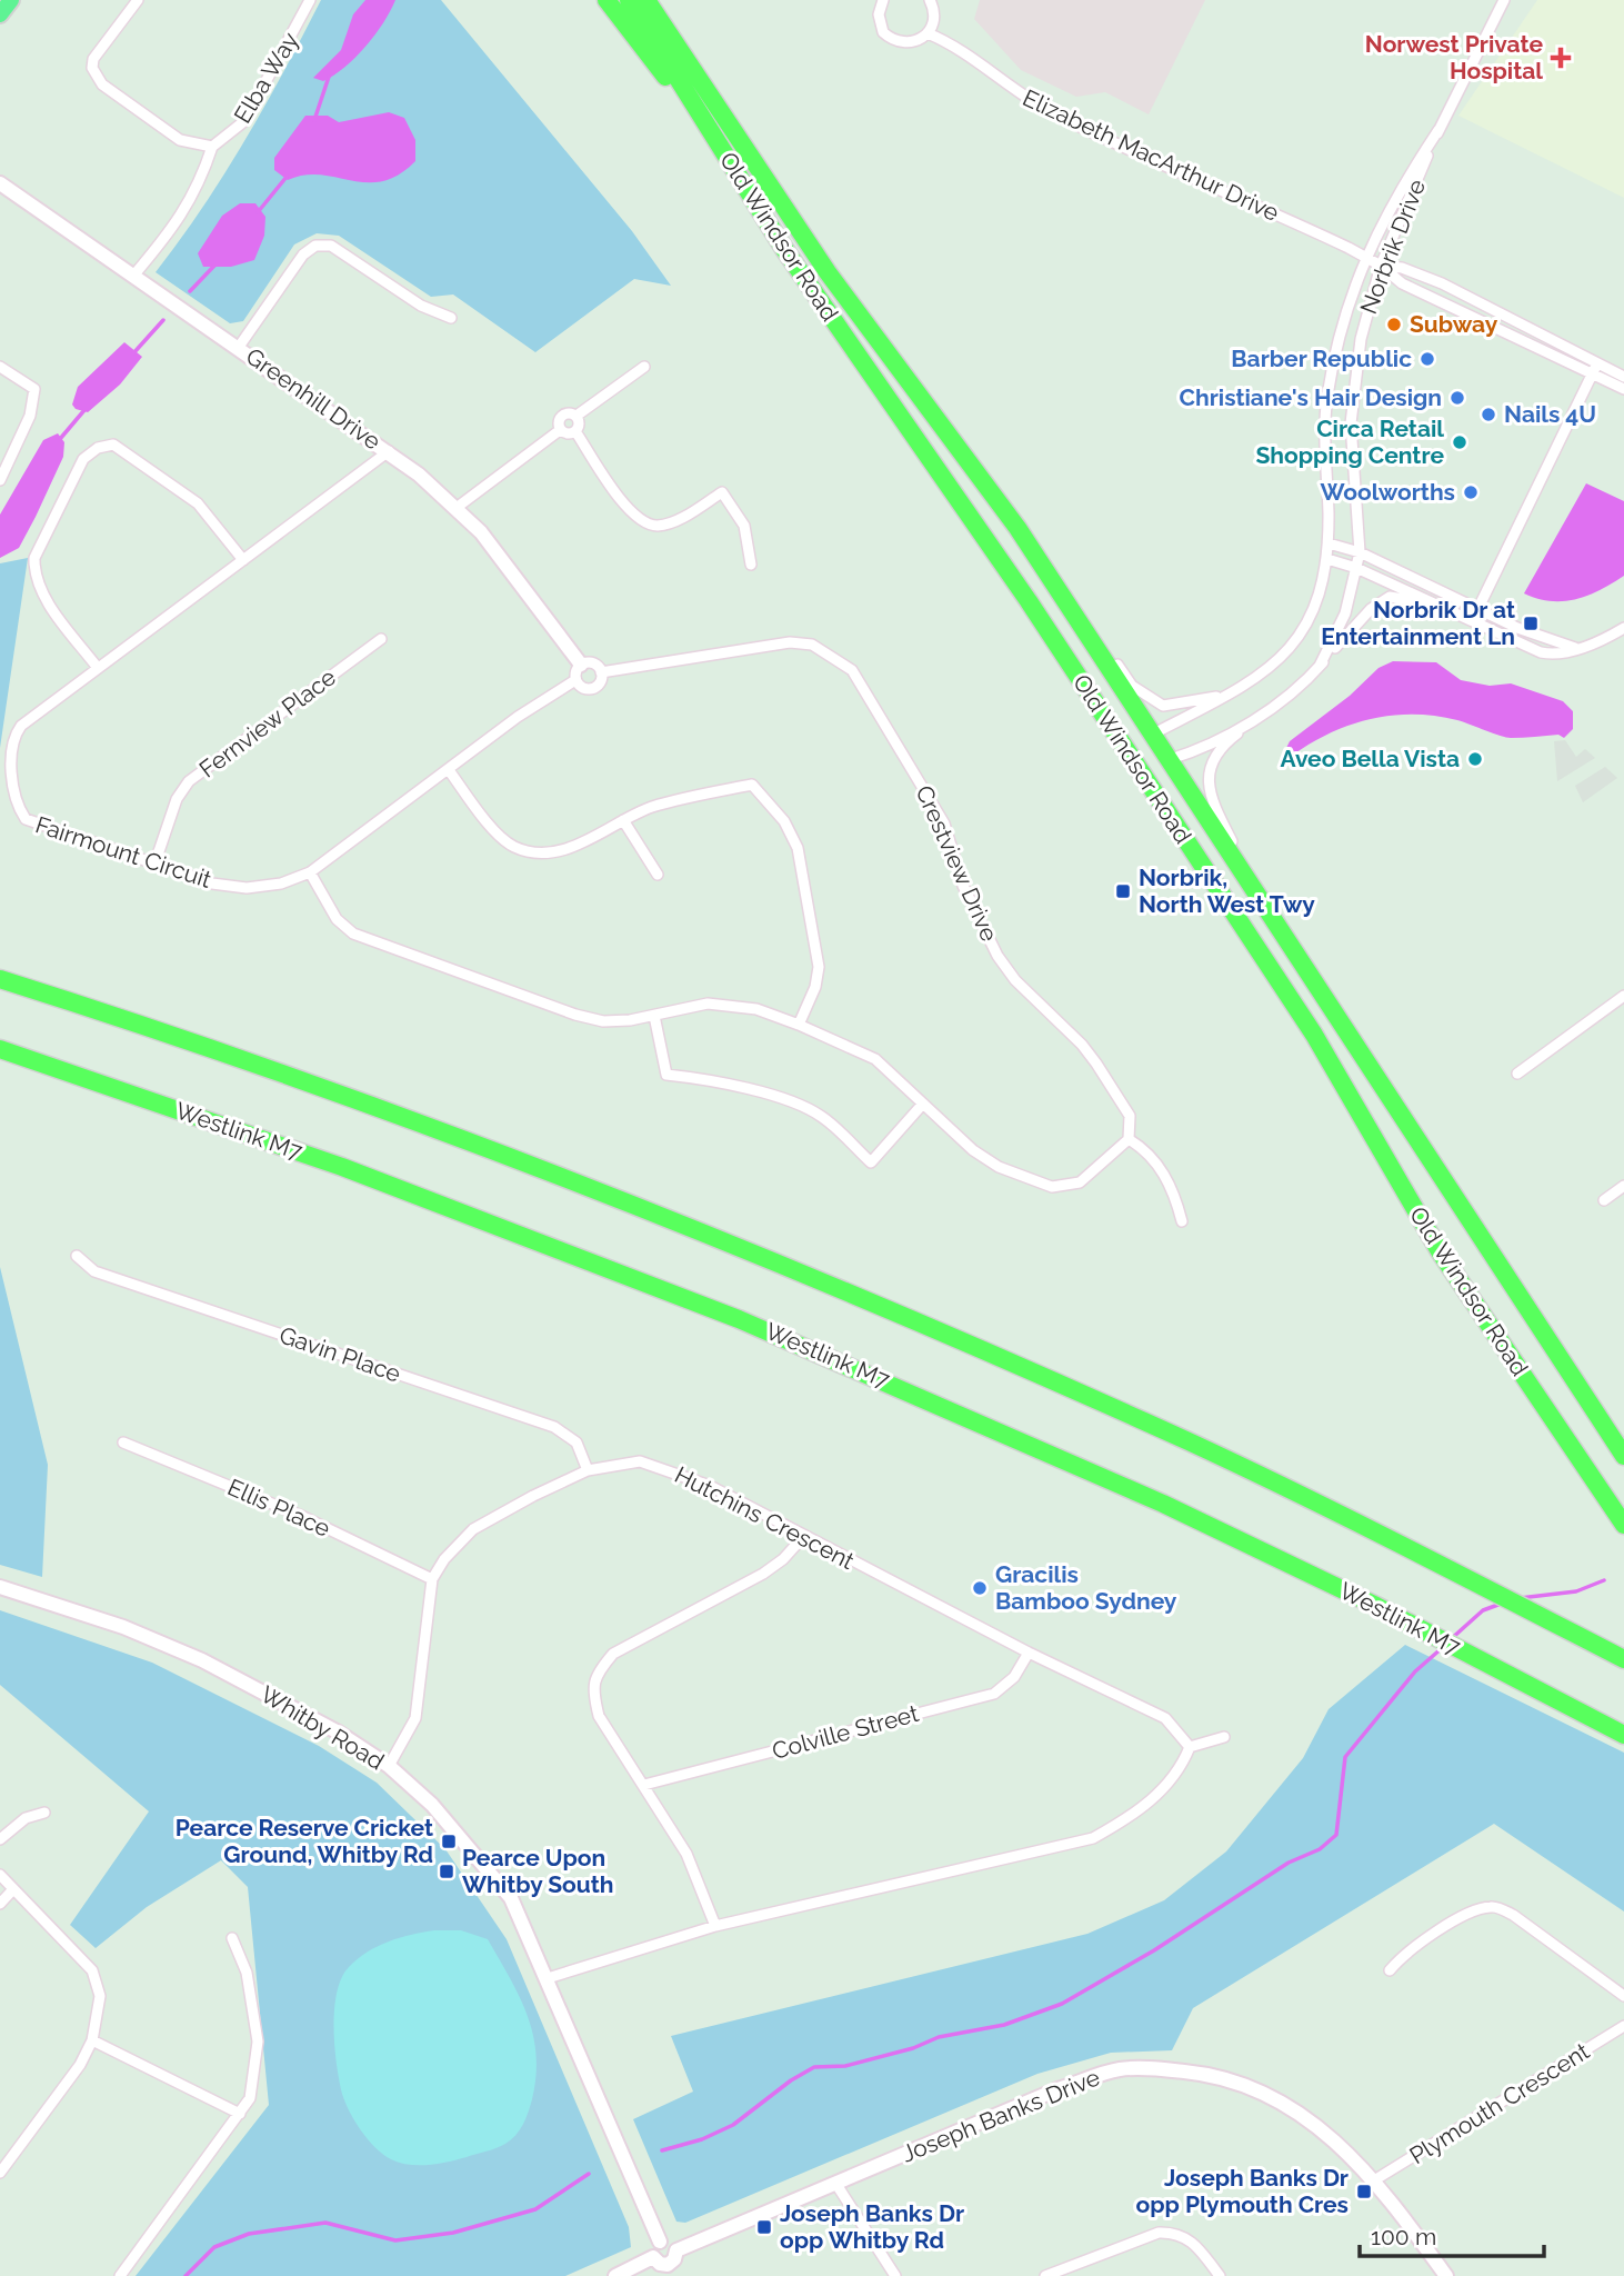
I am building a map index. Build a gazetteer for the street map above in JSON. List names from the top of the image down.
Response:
{
  "streets": {
    "highway": ["Old Windsor Road", "Westlink M7"],
    "street": [
      "Elba Way",
      "Elizabeth MacArthur Drive",
      "Norbrik Drive",
      "Greenhill Drive",
      "Fernview Place",
      "Fairmount Circuit",
      "Crestview Drive",
      "Gavin Place",
      "Ellis Place",
      "Hutchins Crescent",
      "Whitby Road",
      "Colville Street",
      "Plymouth Crescent",
      "Joseph Banks Drive"
    ]
  },
  "crossings": [
    ["Elizabeth MacArthur Drive", "Norbrik Drive"],
    ["Old Windsor Road", "Norbrik Drive"],
    ["Greenhill Drive", "Fairmount Circuit"],
    ["Greenhill Drive", "Crestview Drive"],
    ["Fernview Place", "Fairmount Circuit"],
    ["Fairmount Circuit", "Crestview Drive"],
    ["Gavin Place", "Hutchins Crescent"],
    ["Ellis Place", "Hutchins Crescent"],
    ["Hutchins Crescent", "Colville Street"],
    ["Whitby Road", "Joseph Banks Drive"],
    ["Plymouth Crescent", "Joseph Banks Drive"]
  ],
  "places": {
    "health": ["Norwest Private Hospital"],
    "other": [
      "Subway",
      "Barber Republic",
      "Christiane's Hair Design",
      "Nails 4U",
      "Circa Retail Shopping Centre",
      "Woolworths",
      "Aveo Bella Vista",
      "Gracilis Bamboo Sydney"
    ],
    "transit": [
      "Norbrik Dr at Entertainment Ln",
      "Norbrik, North West Twy",
      "Pearce Reserve Cricket Ground, Whitby Rd",
      "Pearce Upon Whitby South",
      "Joseph Banks Dr opp Plymouth Cres",
      "Joseph Banks Dr opp Whitby Rd"
    ]
  },
  "scale_bar": "100 m"
}
